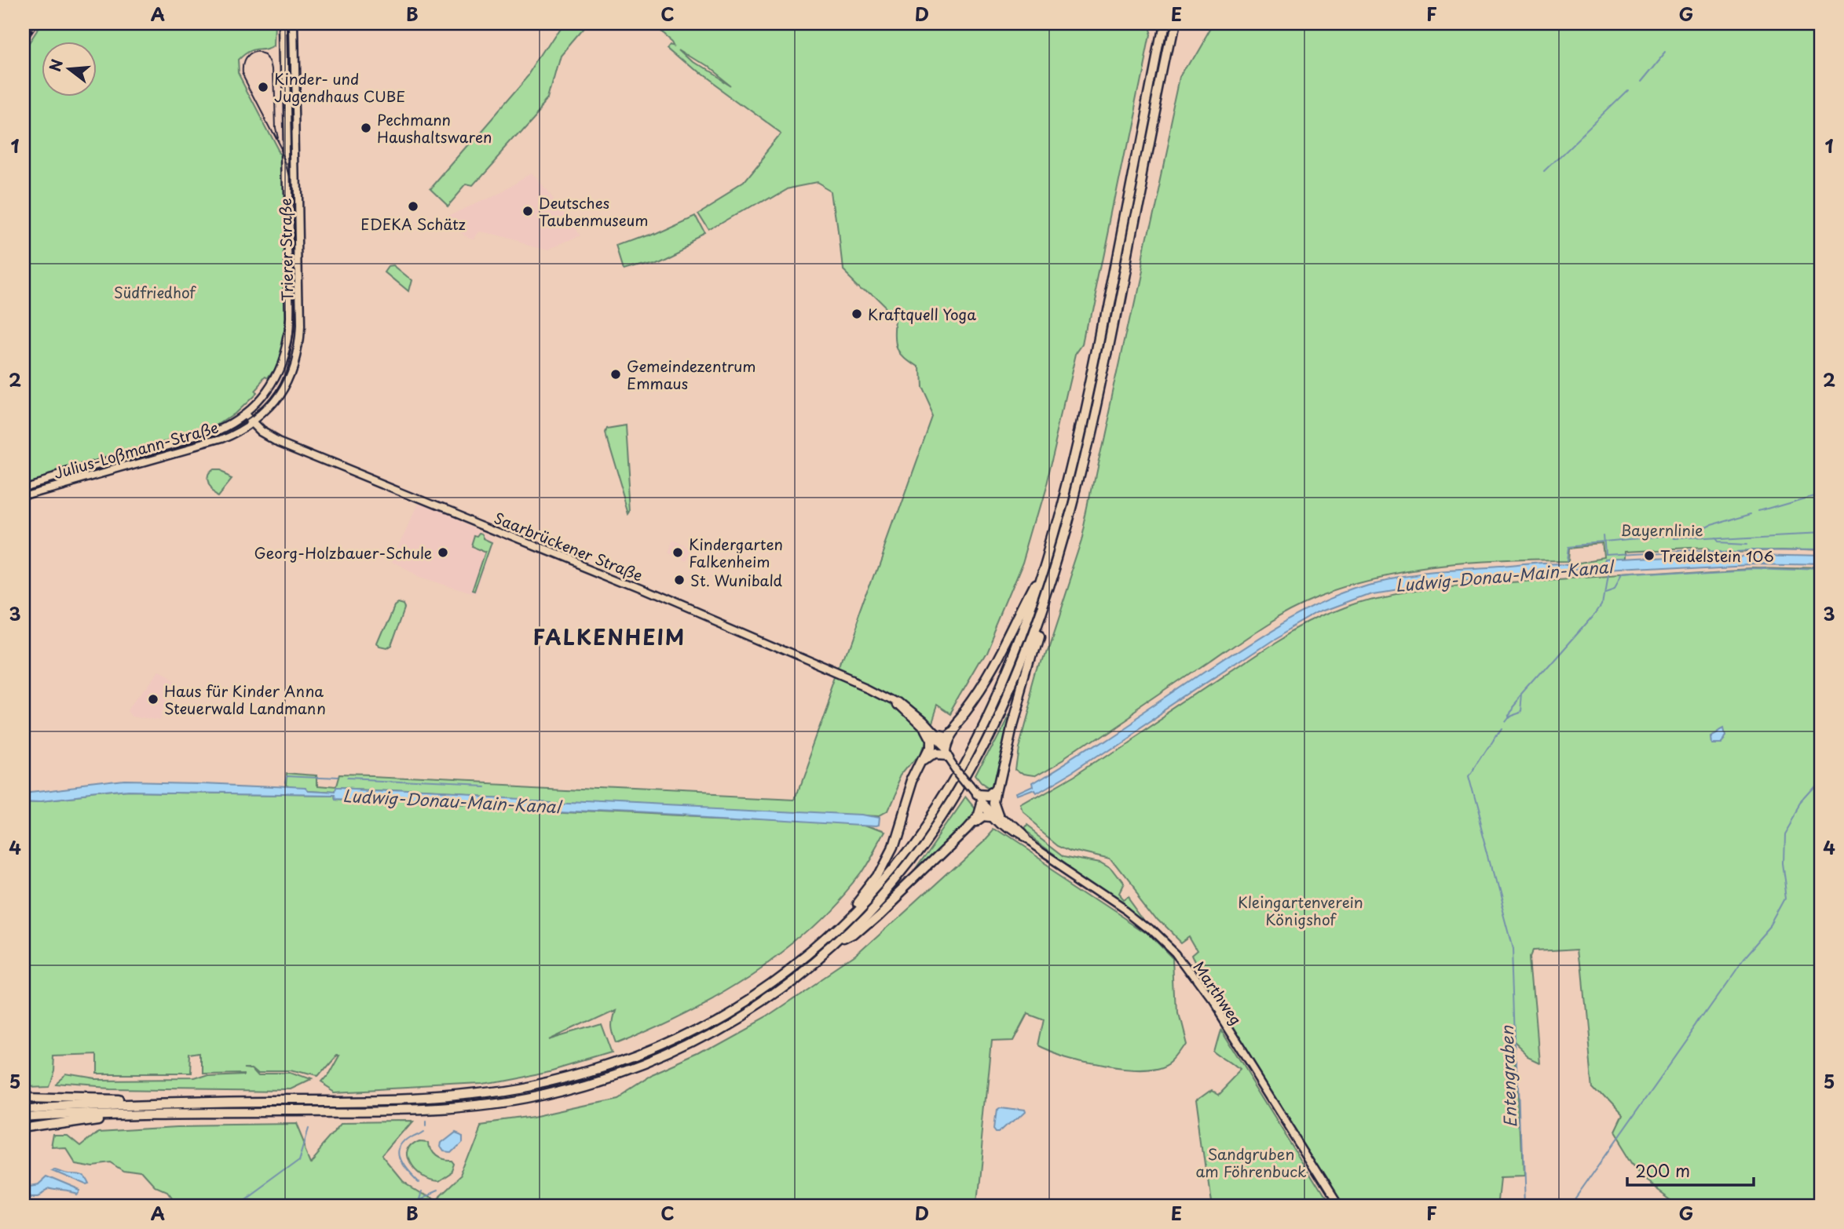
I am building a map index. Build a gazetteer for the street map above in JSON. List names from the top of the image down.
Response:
{
  "streets": {
    "main road": [
      "Trierer Straße",
      "Julius-Loßmann-Straße",
      "Saarbrückener Straße",
      "Marthweg"
    ]
  },
  "crossings": [
    ["Trierer Straße", "Julius-Loßmann-Straße"],
    ["Trierer Straße", "Saarbrückener Straße"],
    ["Julius-Loßmann-Straße", "Saarbrückener Straße"],
    ["Saarbrückener Straße", "Marthweg"]
  ],
  "districts": ["FALKENHEIM"],
  "water": ["Ludwig-Donau-Main-Kanal", "Entengraben"],
  "parks": [
    "Südfriedhof",
    "Bayernlinie",
    "Kleingartenverein Königshof",
    "Sandgruben am Föhrenbuck"
  ],
  "places": [
    "Kinder- und Jugendhaus CUBE",
    "Pechmann Haushaltswaren",
    "EDEKA Schätz",
    "Deutsches Taubenmuseum",
    "Kraftquell Yoga",
    "Gemeindezentrum Emmaus",
    "Georg-Holzbauer-Schule",
    "Kindergarten Falkenheim",
    "Treidelstein 106",
    "St. Wunibald",
    "Haus für Kinder Anna Steuerwald Landmann"
  ],
  "scale_bar": "200 m",
  "north": "left",
  "grid": {
    "columns": [
      "A",
      "B",
      "C",
      "D",
      "E",
      "F",
      "G"
    ],
    "rows": [
      "1",
      "2",
      "3",
      "4",
      "5"
    ]
  }
}
